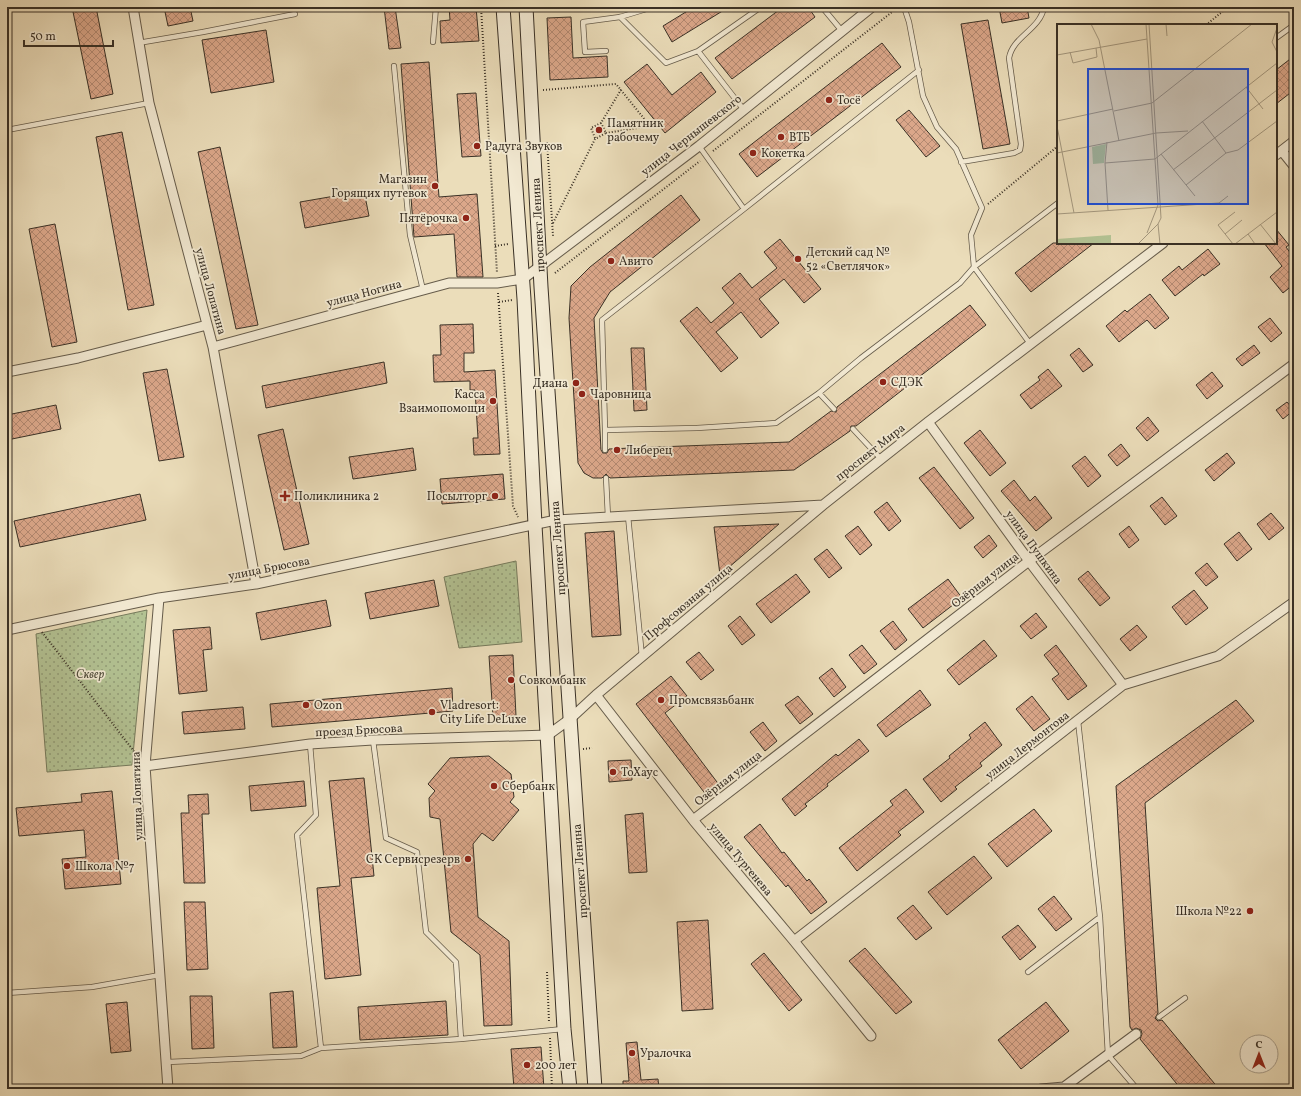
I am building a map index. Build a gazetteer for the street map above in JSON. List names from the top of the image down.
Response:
{
  "streets": {
    "main road": ["проспект Ленина"],
    "street": [
      "улица Чернышевского",
      "улица Лопатина",
      "улица Ногина",
      "проспект Мира",
      "улица Пушкина",
      "улица Брюсова",
      "Озёрная улица",
      "Профсоюзная улица",
      "проезд Брюсова",
      "улица Лермонтова",
      "улица Тургенева"
    ]
  },
  "crossings": [
    ["улица Чернышевского", "проспект Ленина"],
    ["улица Чернышевского", "улица Ногина"],
    ["проспект Ленина", "улица Ногина"],
    ["проспект Ленина", "улица Брюсова"],
    ["проспект Ленина", "Профсоюзная улица"],
    ["проспект Ленина", "проезд Брюсова"],
    ["улица Лопатина", "улица Ногина"],
    ["улица Лопатина", "улица Брюсова"],
    ["улица Лопатина", "проезд Брюсова"],
    ["проспект Мира", "улица Пушкина"],
    ["проспект Мира", "Профсоюзная улица"],
    ["улица Пушкина", "Озёрная улица"],
    ["улица Пушкина", "улица Лермонтова"],
    ["Озёрная улица", "улица Тургенева"],
    ["Профсоюзная улица", "улица Тургенева"],
    ["улица Лермонтова", "улица Тургенева"]
  ],
  "parks": ["Сквер"],
  "places": {
    "other": [
      "Тосё",
      "Памятник рабочему",
      "ВТБ",
      "Радуга Звуков",
      "Кокетка",
      "Магазин Горящих путевок",
      "Пятёрочка",
      "Детский сад № 52 «Светлячок»",
      "Авито",
      "СДЭК",
      "Диана",
      "Чаровница",
      "Касса Взаимопомощи",
      "Либерец",
      "Посылторг",
      "Совкомбанк",
      "Промсвязьбанк",
      "Ozon",
      "Vladresort: City Life DeLuxe",
      "ТоХаус",
      "Сбербанк",
      "СК Сервисрезерв",
      "Школа №7",
      "Школа №22",
      "Уралочка",
      "200 лет"
    ],
    "health": ["Поликлиника 2"]
  },
  "scale_bar": "50 m",
  "north": "top"
}
